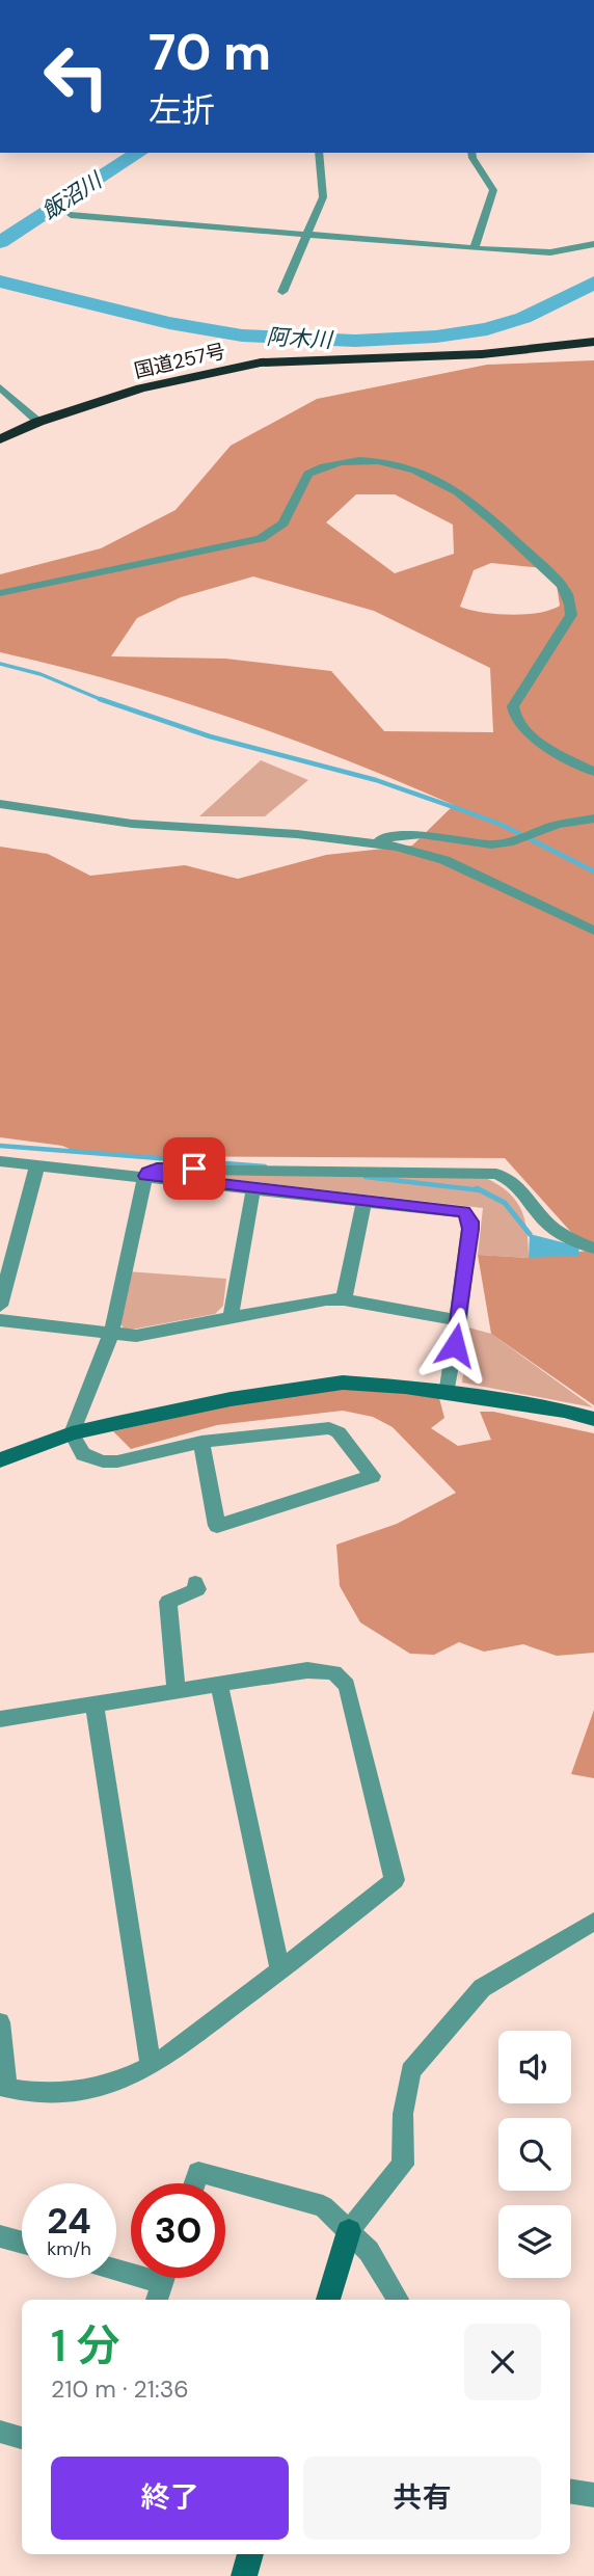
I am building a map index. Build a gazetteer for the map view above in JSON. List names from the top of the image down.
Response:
{
  "streets": {
    "highway": ["国道257号"]
  },
  "water": ["飯沼川", "阿木川"],
  "page": {
    "turn": ["70 m", "左折"],
    "speed": "24 km/h",
    "limit": "30",
    "heading": ["1 分", "210 m · 21:36"],
    "buttons": ["終了", "共有"]
  }
}
